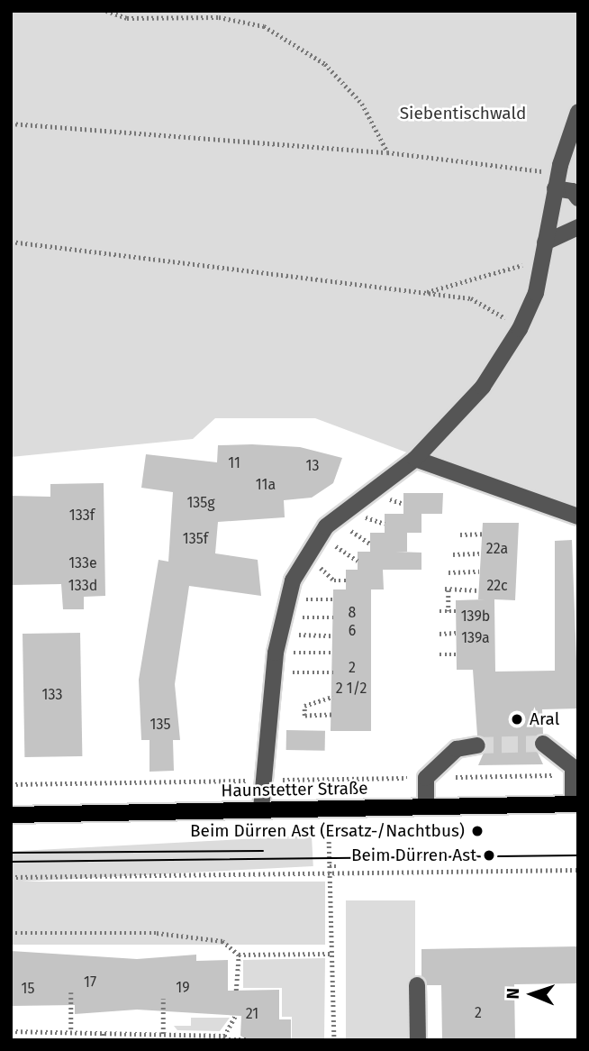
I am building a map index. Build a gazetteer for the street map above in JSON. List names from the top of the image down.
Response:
{
  "streets": {
    "main road": ["Haunstetter Straße"]
  },
  "parks": ["Siebentischwald"],
  "places": ["Aral", "Beim Dürren Ast (Ersatz-/Nachtbus)", "Beim Dürren Ast"],
  "house_numbers": [
    "11",
    "13",
    "11a",
    "135g",
    "133f",
    "135f",
    "22a",
    "133e",
    "133d",
    "22c",
    "8",
    "139b",
    "6",
    "139a",
    "2",
    "2 1/2",
    "133",
    "135",
    "17",
    "19",
    "15",
    "2",
    "21"
  ],
  "north": "left"
}
